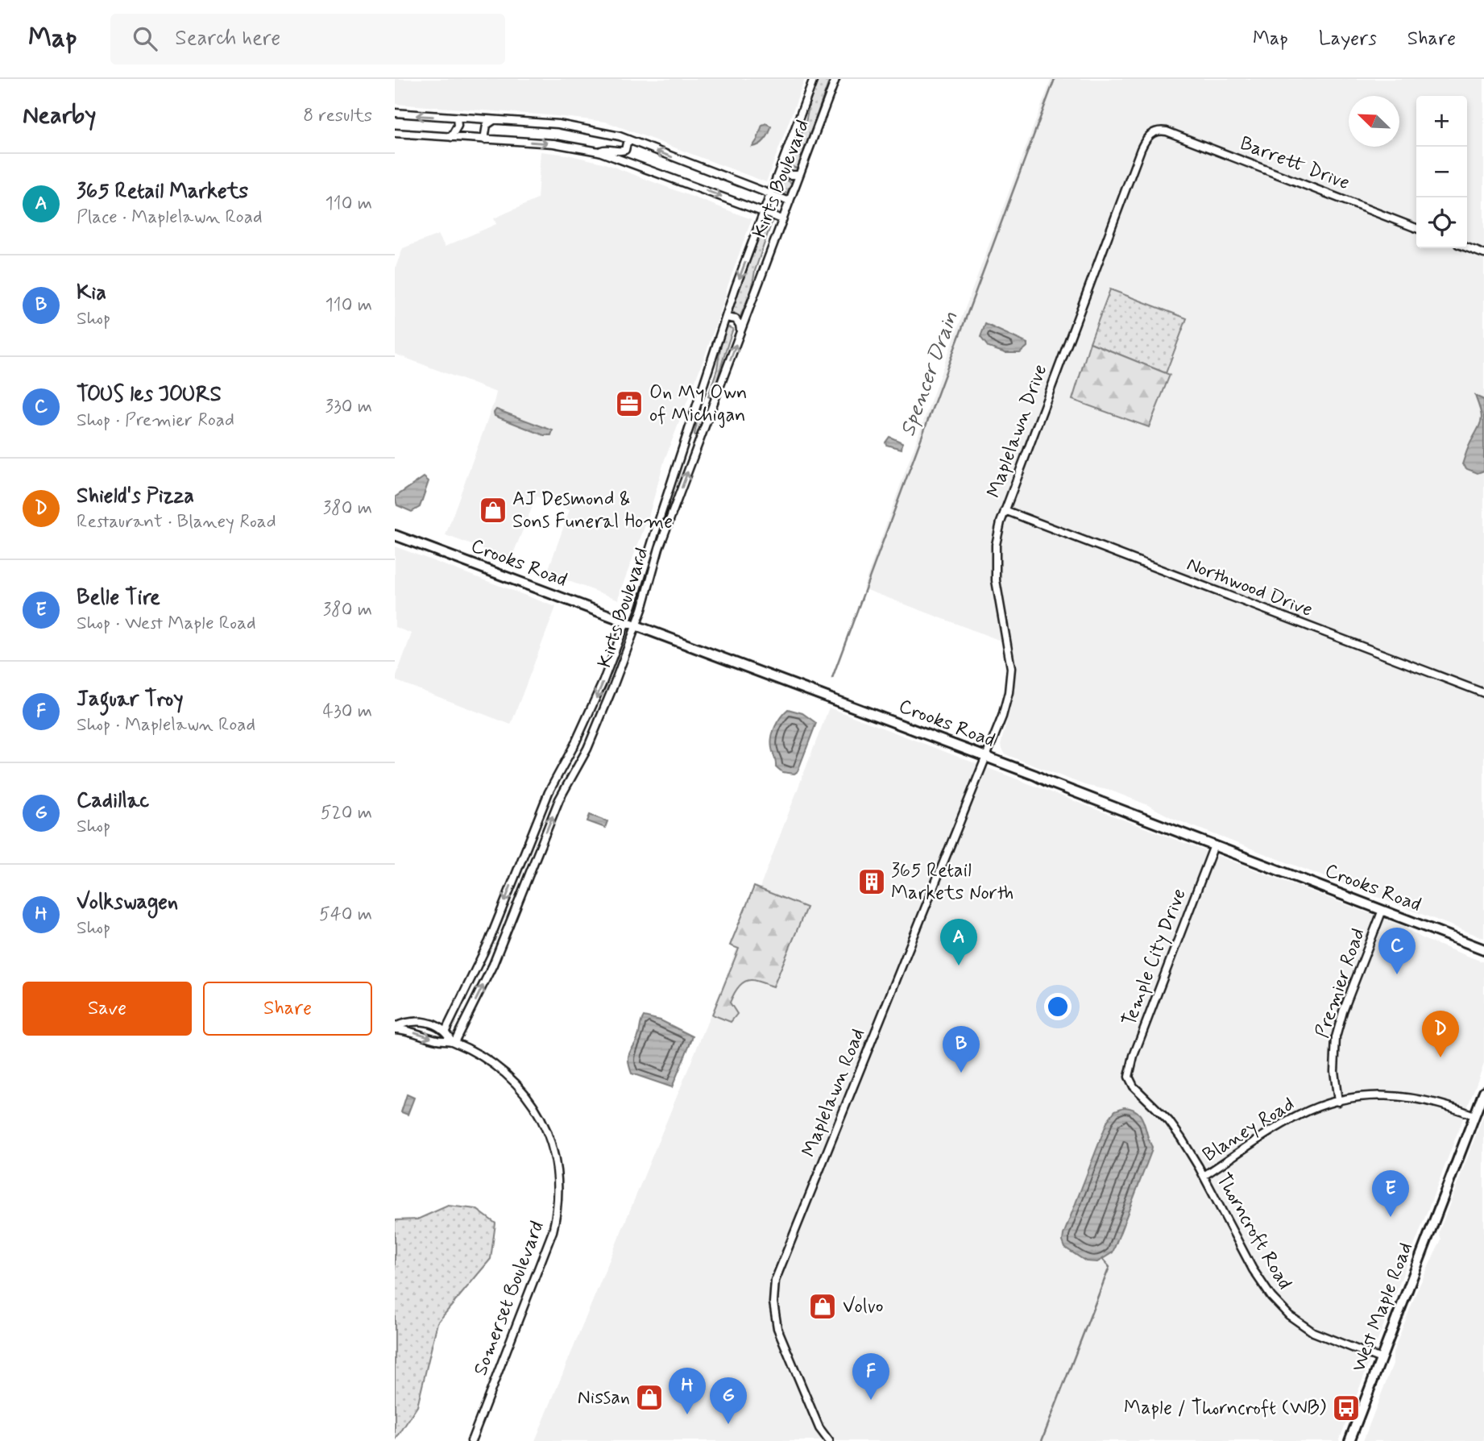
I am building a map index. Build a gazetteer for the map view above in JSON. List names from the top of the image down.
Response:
{
  "streets": {
    "main road": ["Crooks Road", "West Maple Road"],
    "street": [
      "Barrett Drive",
      "Kirts Boulevard",
      "Maplelawn Drive",
      "Northwood Drive",
      "Temple City Drive",
      "Premier Road",
      "Maplelawn Road",
      "Blaney Road",
      "Thorncroft Road",
      "Somerset Boulevard"
    ]
  },
  "crossings": [
    ["Barrett Drive", "Maplelawn Drive"],
    ["Kirts Boulevard", "Crooks Road"],
    ["Kirts Boulevard", "Somerset Boulevard"],
    ["Maplelawn Drive", "Crooks Road"],
    ["Maplelawn Drive", "Northwood Drive"],
    ["Maplelawn Drive", "Maplelawn Road"],
    ["Crooks Road", "Temple City Drive"],
    ["Crooks Road", "Premier Road"],
    ["Crooks Road", "Maplelawn Road"],
    ["Temple City Drive", "Thorncroft Road"],
    ["Premier Road", "Blaney Road"],
    ["Blaney Road", "Thorncroft Road"],
    ["Blaney Road", "West Maple Road"],
    ["Thorncroft Road", "West Maple Road"]
  ],
  "water": ["Spencer Drain"],
  "places": {
    "office": ["On My Own of Michigan"],
    "shop": ["AJ Desmond & Sons Funeral Home", "Volvo", "Nissan"],
    "building": ["365 Retail Markets North"],
    "bus stop": ["Maple / Thorncroft (WB)"]
  },
  "north": "top left",
  "page": {
    "header": "Map",
    "search": "Search here",
    "nav": ["Map", "Layers", "Share"],
    "heading": ["Nearby", "8 results"],
    "map_buttons": ["+", "−"],
    "list": [
      {
        "mark": "A",
        "name": "365 Retail Markets",
        "note": "Place · Maplelawn Road",
        "value": "110 m"
      },
      {
        "mark": "B",
        "name": "Kia",
        "note": "Shop",
        "value": "110 m"
      },
      {
        "mark": "C",
        "name": "TOUS les JOURS",
        "note": "Shop · Premier Road",
        "value": "330 m"
      },
      {
        "mark": "D",
        "name": "Shield's Pizza",
        "note": "Restaurant · Blaney Road",
        "value": "380 m"
      },
      {
        "mark": "E",
        "name": "Belle Tire",
        "note": "Shop · West Maple Road",
        "value": "380 m"
      },
      {
        "mark": "F",
        "name": "Jaguar Troy",
        "note": "Shop · Maplelawn Road",
        "value": "430 m"
      },
      {
        "mark": "G",
        "name": "Cadillac",
        "note": "Shop",
        "value": "520 m"
      },
      {
        "mark": "H",
        "name": "Volkswagen",
        "note": "Shop",
        "value": "540 m"
      }
    ],
    "pins": [
      "A",
      "C",
      "D",
      "B",
      "E",
      "F",
      "H",
      "G"
    ],
    "buttons": ["Save", "Share"]
  }
}
